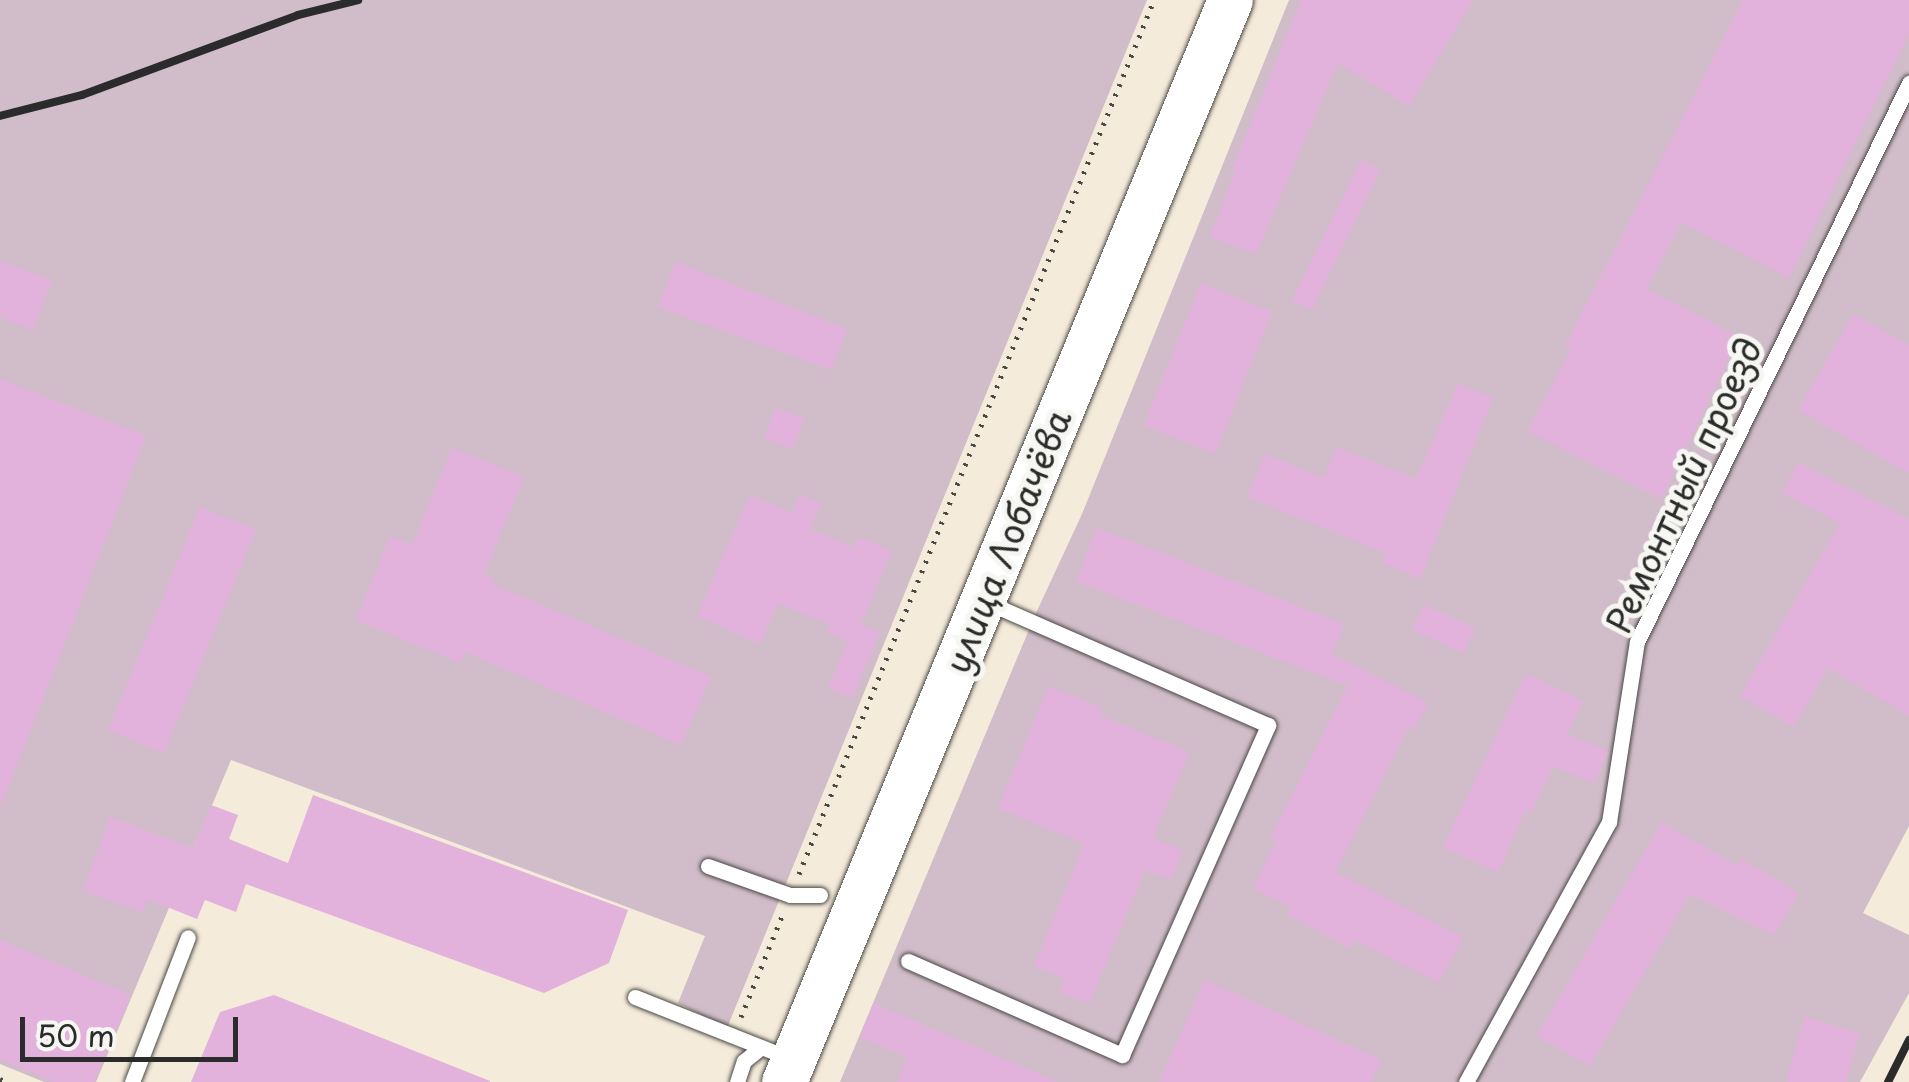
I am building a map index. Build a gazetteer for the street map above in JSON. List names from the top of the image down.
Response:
{
  "streets": {
    "main road": ["улица Лобачёва"],
    "lane": ["Ремонтный проезд"]
  },
  "scale_bar": "50 m"
}
